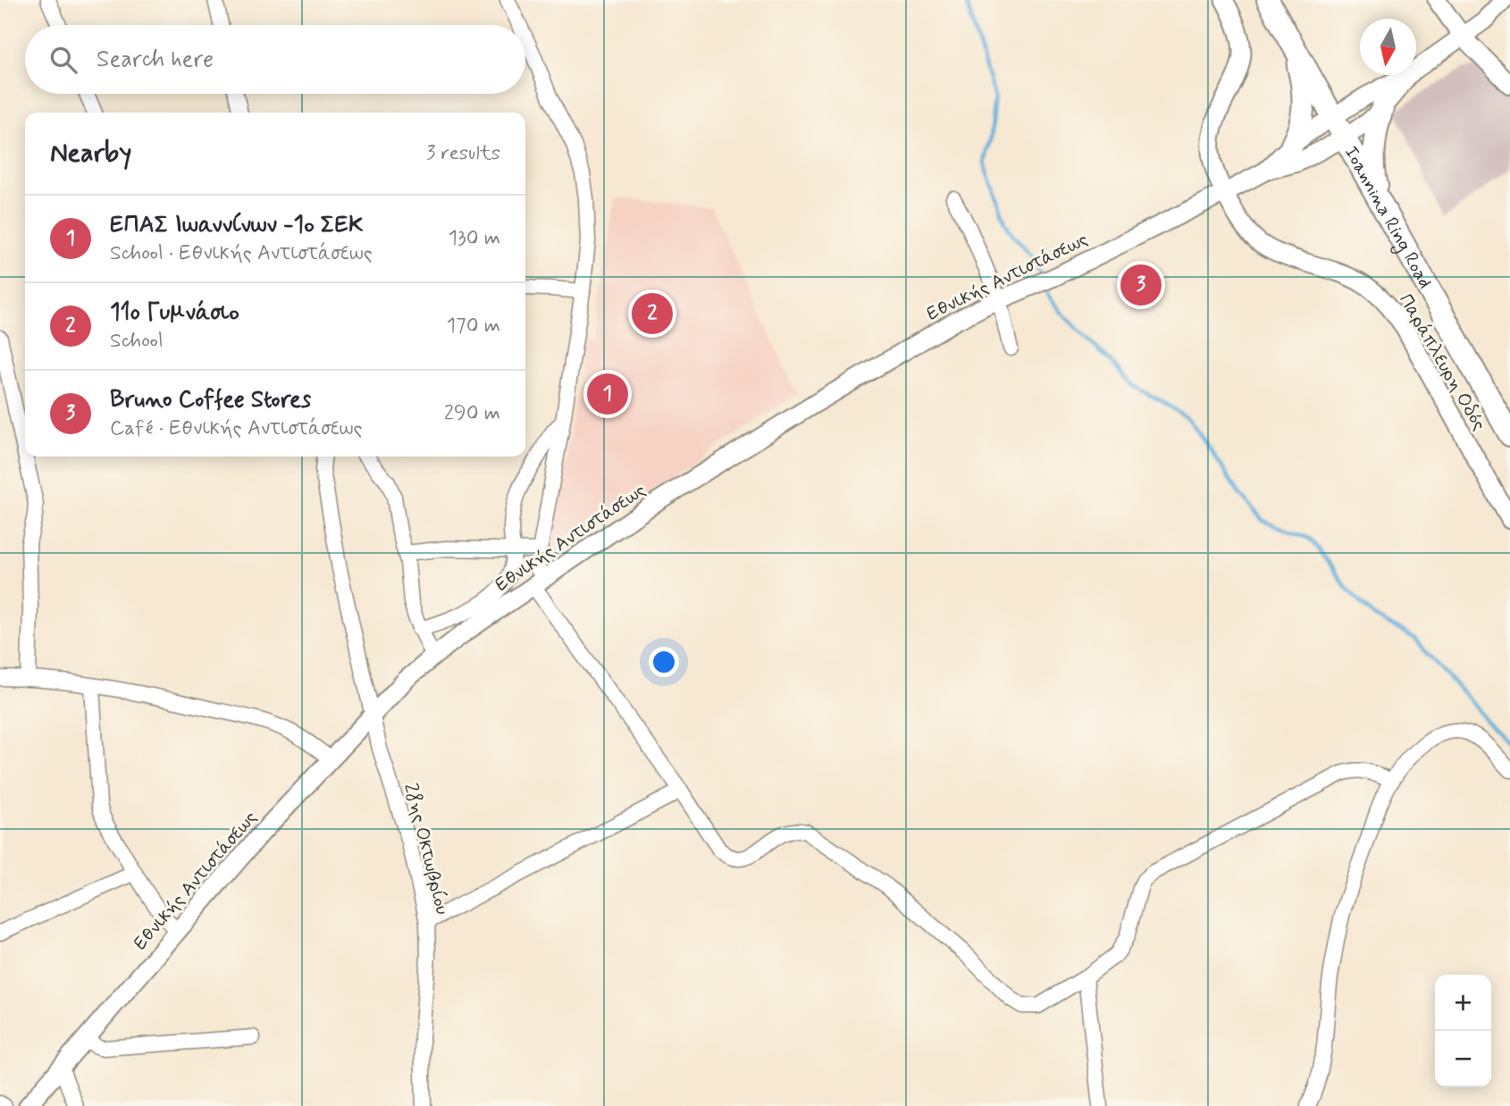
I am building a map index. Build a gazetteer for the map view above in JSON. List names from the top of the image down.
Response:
{
  "streets": {
    "highway": ["Ioannina Ring Road"],
    "street": ["Εθνικής Αντιστάσεως", "Παράπλευρη Οδός", "28ης Οκτωβρίου"]
  },
  "crossings": [
    ["Ioannina Ring Road", "Εθνικής Αντιστάσεως"],
    ["Εθνικής Αντιστάσεως", "Παράπλευρη Οδός"],
    ["Εθνικής Αντιστάσεως", "28ης Οκτωβρίου"]
  ],
  "north": "bottom",
  "page": {
    "search": "Search here",
    "heading": ["Nearby", "3 results"],
    "list": [
      {
        "mark": "1",
        "name": "ΕΠΑΣ Ιωαννίνων -1ο ΣΕΚ",
        "note": "School · Εθνικής Αντιστάσεως",
        "value": "130 m"
      },
      {
        "mark": "2",
        "name": "11o Γυμνάσιο",
        "note": "School",
        "value": "170 m"
      },
      {
        "mark": "3",
        "name": "Bruno Coffee Stores",
        "note": "Café · Εθνικής Αντιστάσεως",
        "value": "290 m"
      }
    ],
    "pins": ["3", "2", "1"],
    "map_buttons": ["+", "−"]
  }
}
